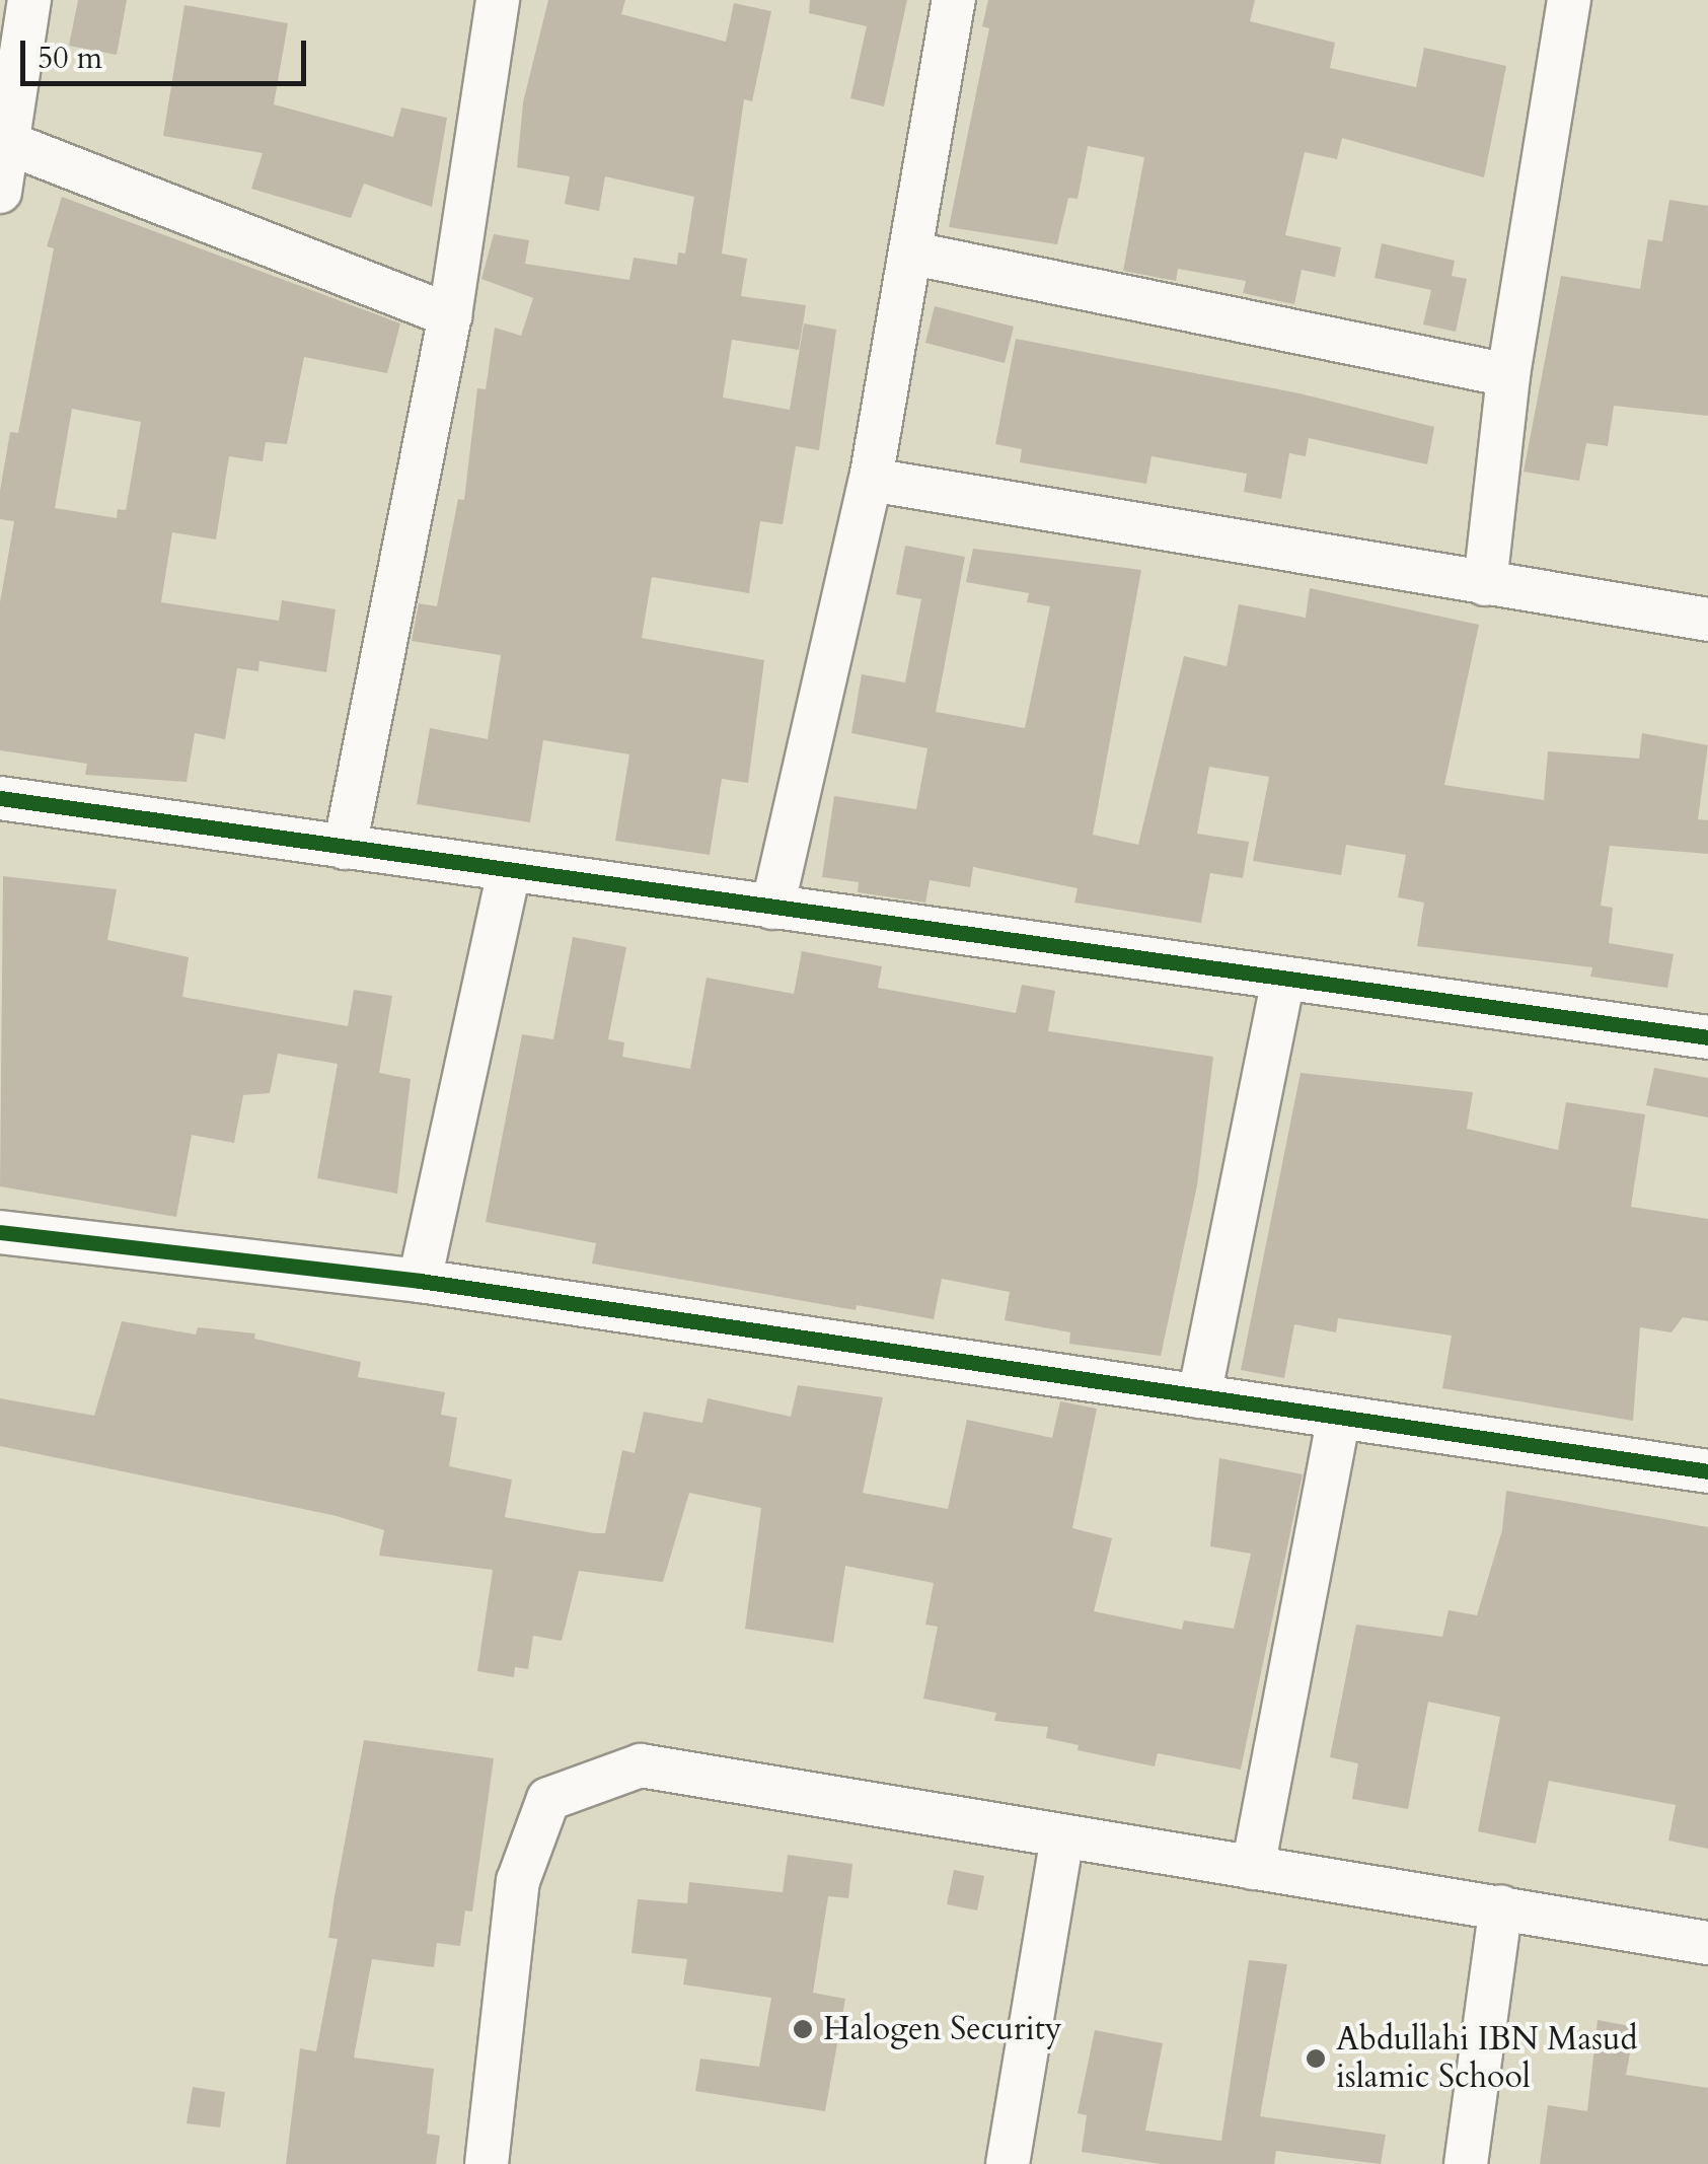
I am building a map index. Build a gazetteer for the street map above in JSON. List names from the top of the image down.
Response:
{
  "places": ["Halogen Security", "Abdullahi IBN Masud islamic School"],
  "scale_bar": "50 m"
}
